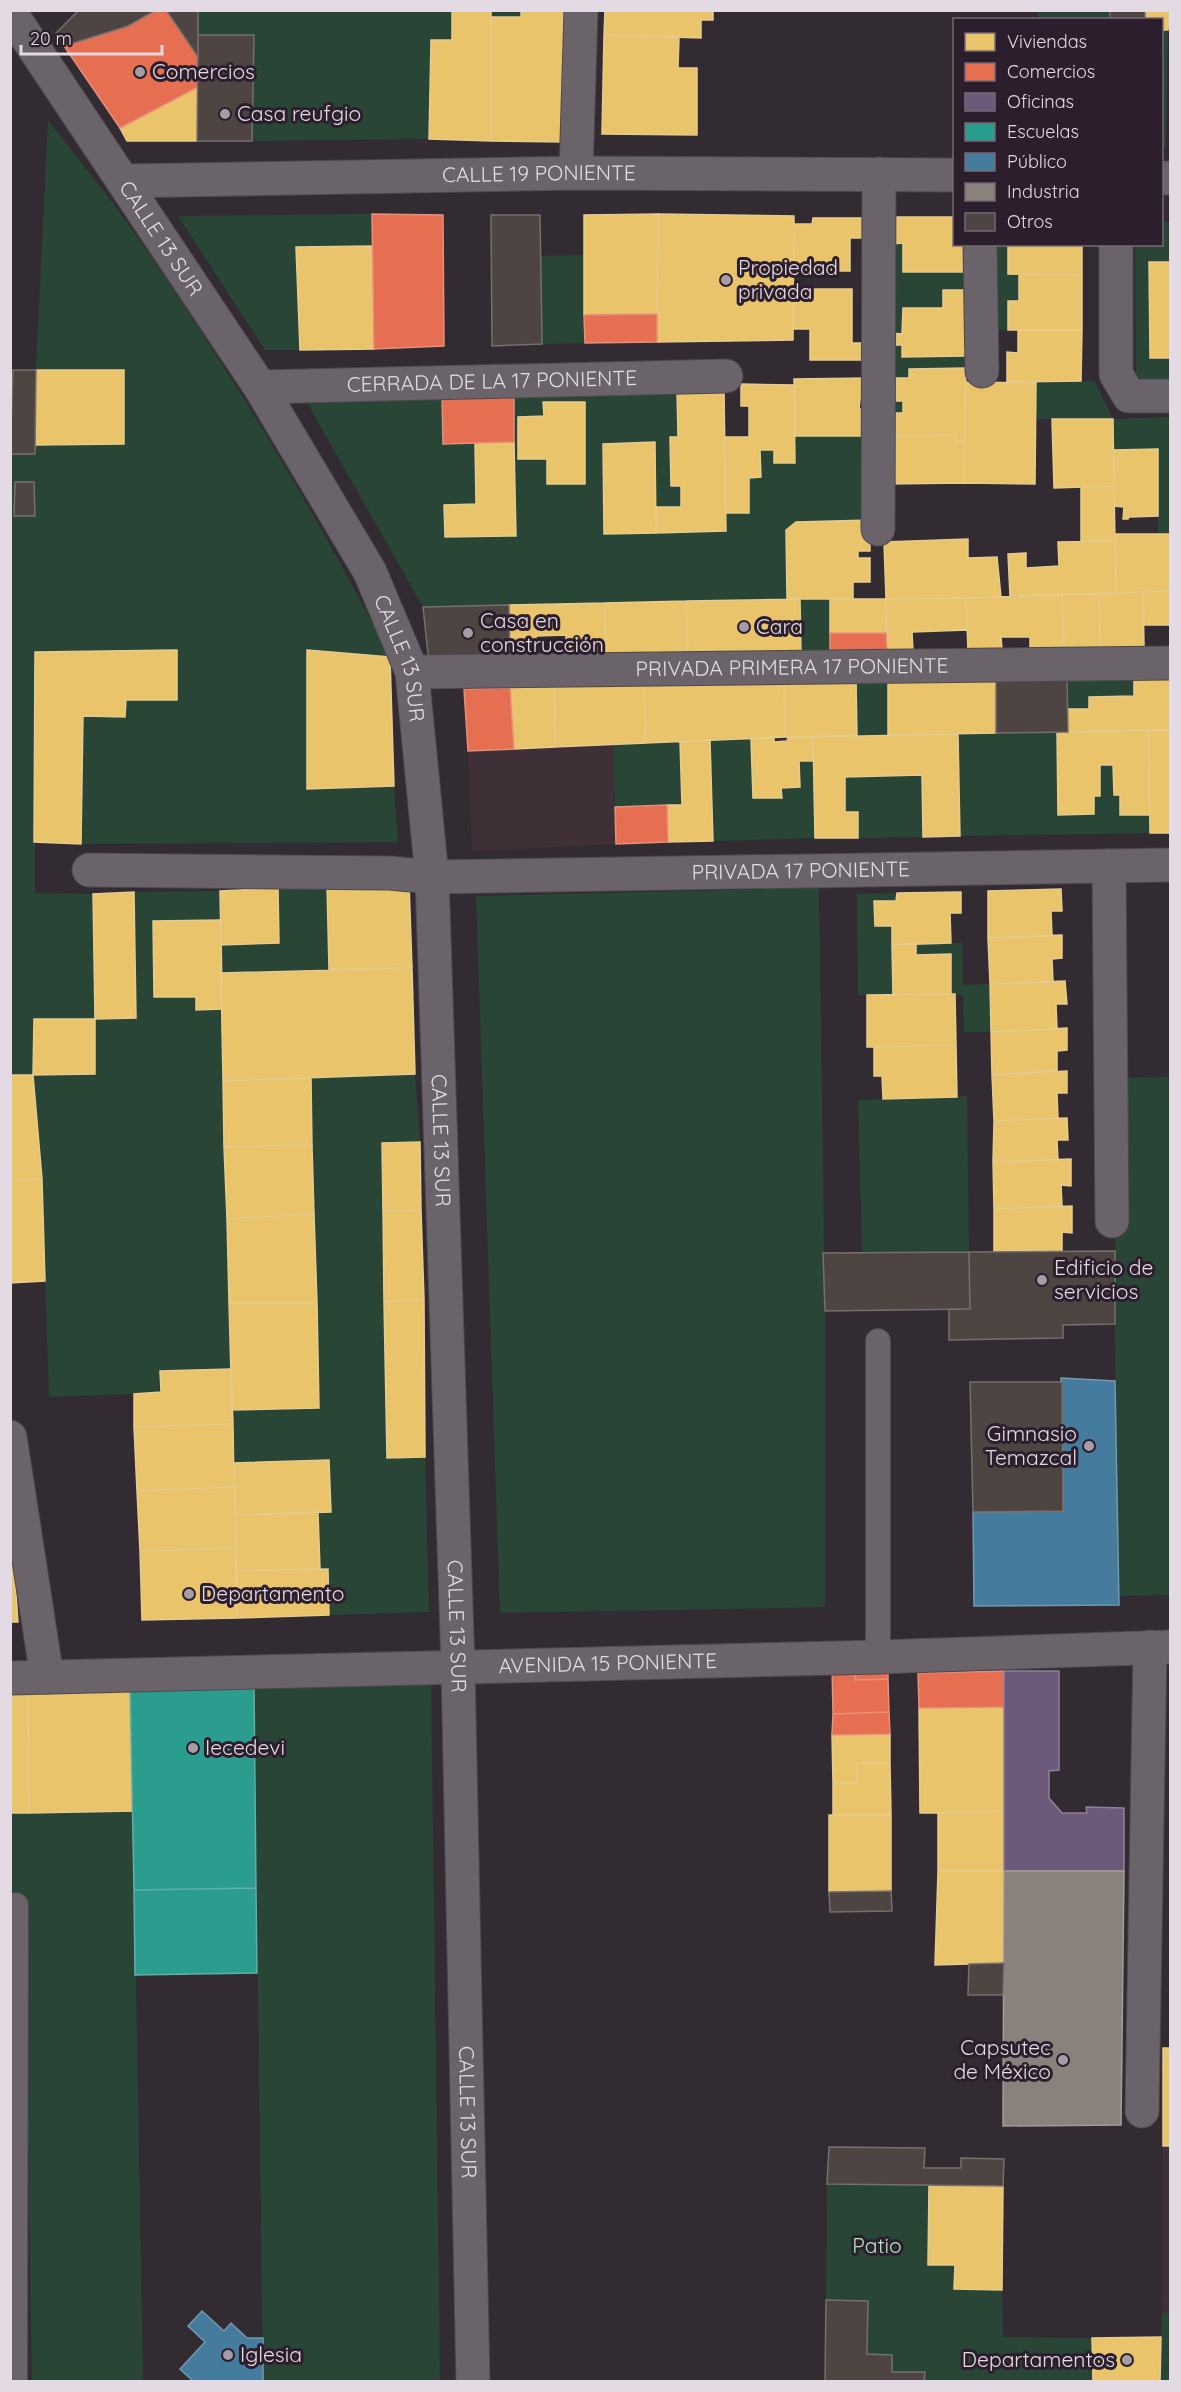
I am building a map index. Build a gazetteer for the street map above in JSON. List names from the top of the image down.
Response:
{
  "streets": {
    "street": [
      "CALLE 19 PONIENTE",
      "CALLE 13 SUR",
      "CERRADA DE LA 17 PONIENTE",
      "PRIVADA PRIMERA 17 PONIENTE",
      "PRIVADA 17 PONIENTE",
      "AVENIDA 15 PONIENTE"
    ]
  },
  "crossings": [
    ["CALLE 19 PONIENTE", "CALLE 13 SUR"],
    ["CALLE 13 SUR", "CERRADA DE LA 17 PONIENTE"],
    ["CALLE 13 SUR", "PRIVADA PRIMERA 17 PONIENTE"],
    ["CALLE 13 SUR", "PRIVADA 17 PONIENTE"],
    ["CALLE 13 SUR", "AVENIDA 15 PONIENTE"]
  ],
  "parks": ["Patio"],
  "places": [
    "Comercios",
    "Casa reufgio",
    "Propiedad privada",
    "Cara",
    "Casa en construcción",
    "Edificio de servicios",
    "Gimnasio Temazcal",
    "Departamento",
    "Iecedevi",
    "Capsutec de México",
    "Iglesia",
    "Departamentos"
  ],
  "legend": [
    "Viviendas",
    "Comercios",
    "Oficinas",
    "Escuelas",
    "Público",
    "Industria",
    "Otros"
  ],
  "scale_bar": "20 m"
}
